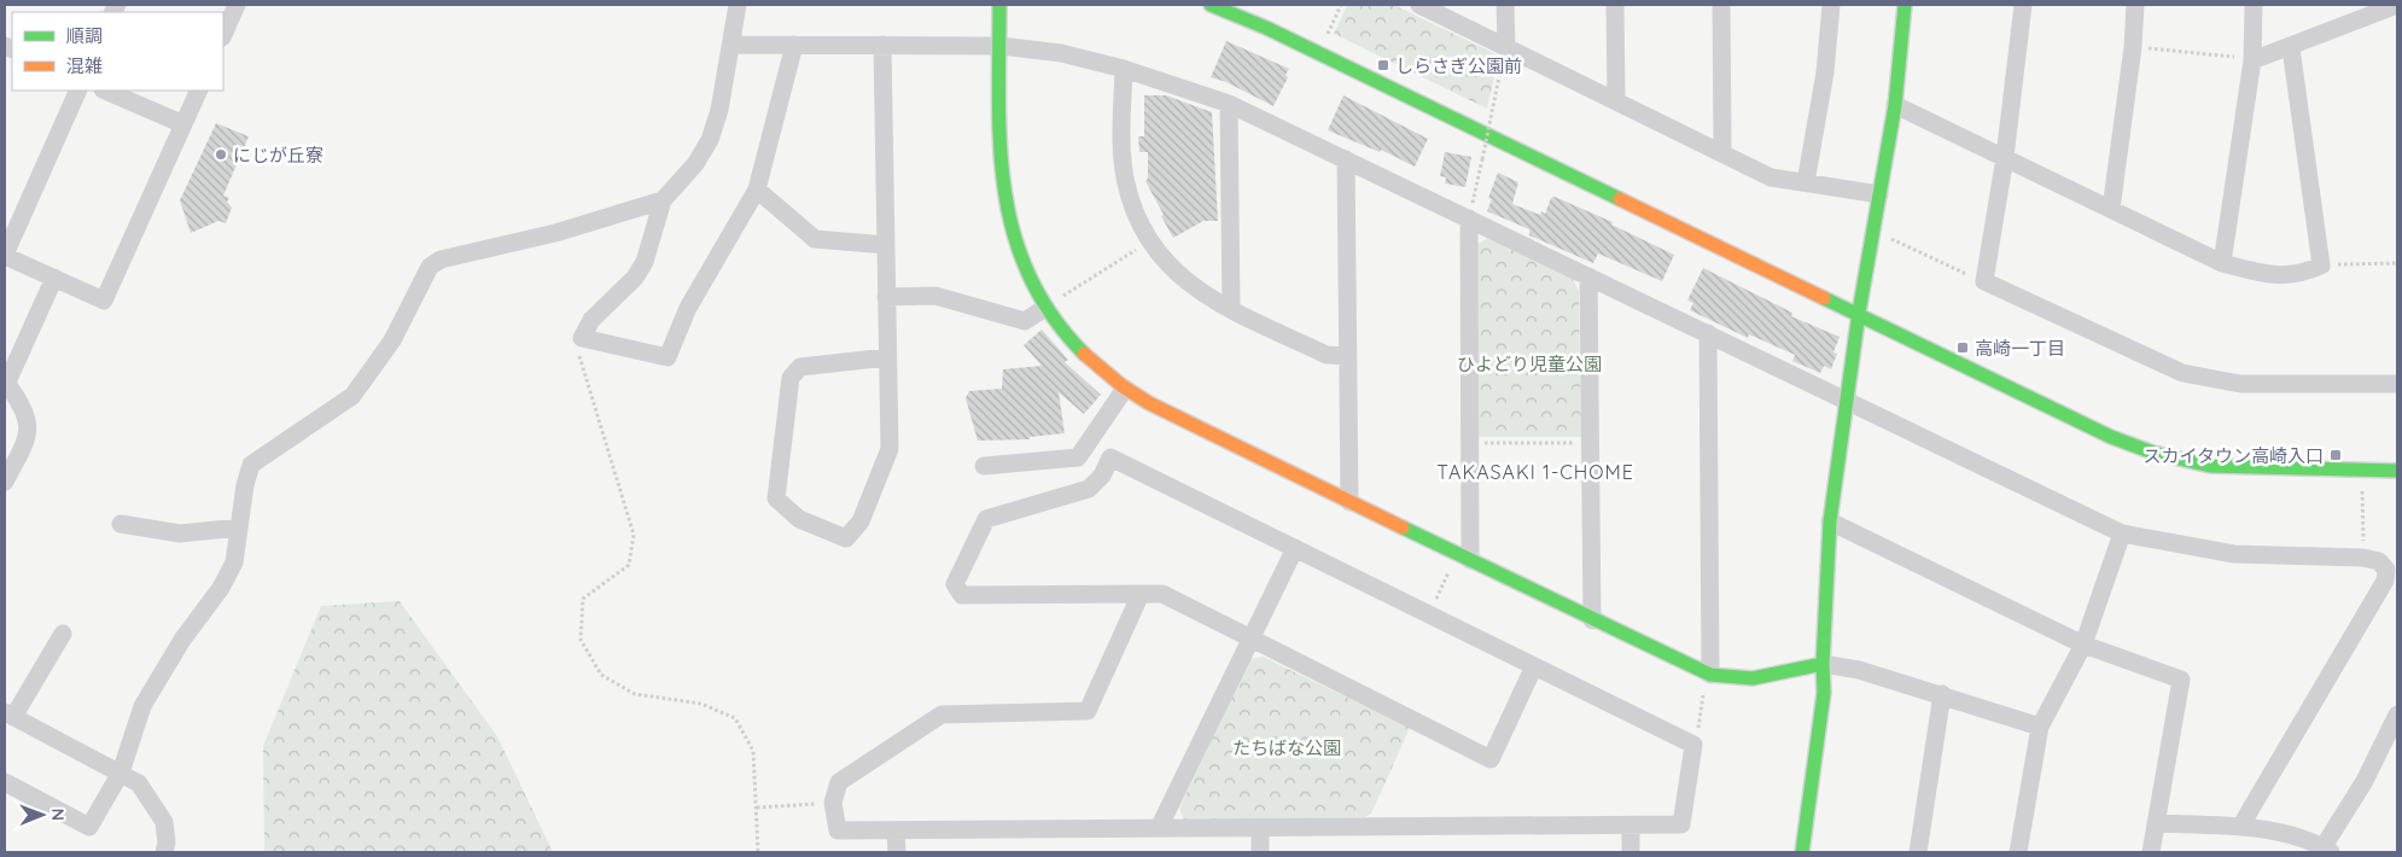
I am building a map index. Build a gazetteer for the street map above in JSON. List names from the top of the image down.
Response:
{
  "districts": ["TAKASAKI 1-CHOME"],
  "parks": ["ひよどり児童公園", "たちばな公園"],
  "places": {
    "transit": ["しらさぎ公園前", "高崎一丁目", "スカイタウン高崎入口"],
    "other": ["にじが丘寮"]
  },
  "legend": ["順調", "混雑"],
  "north": "right"
}
